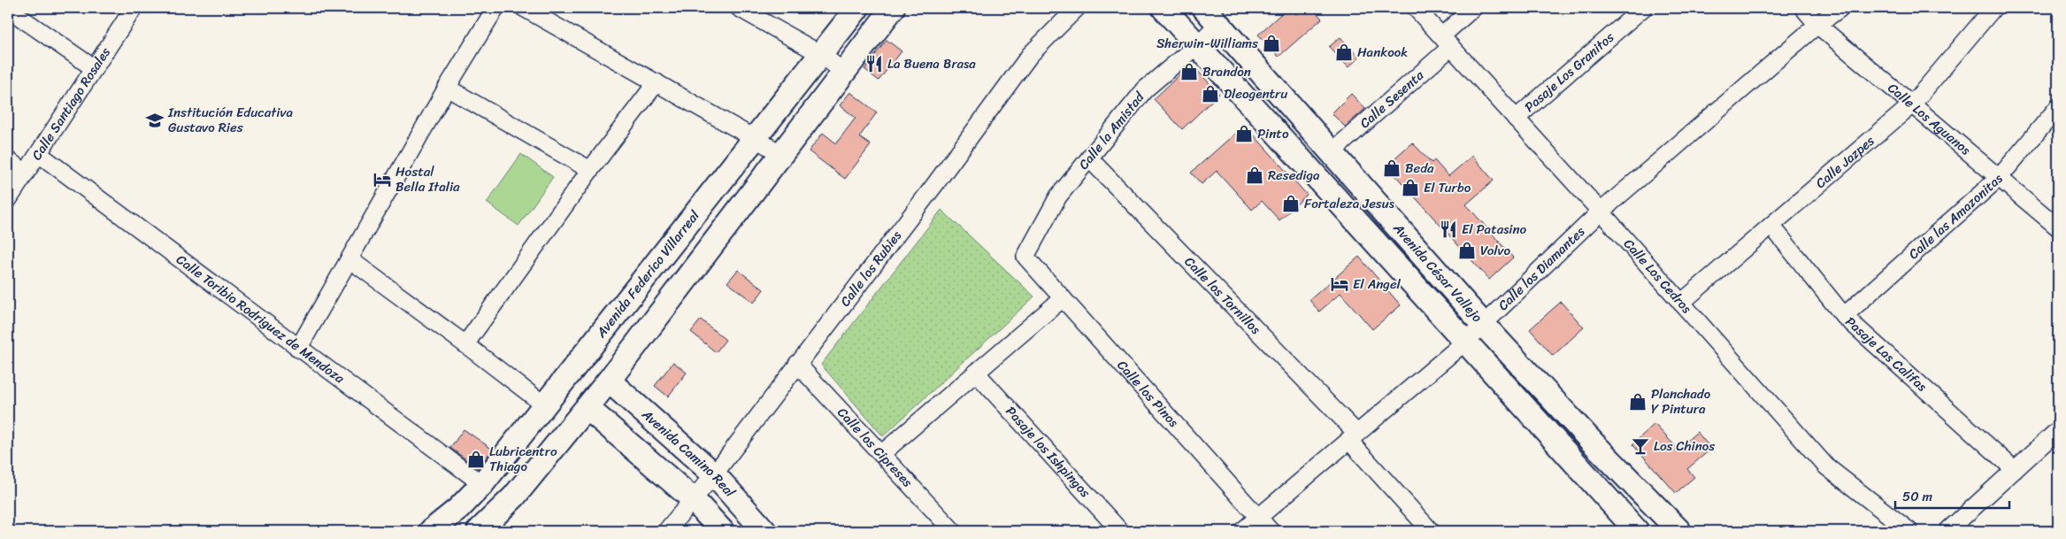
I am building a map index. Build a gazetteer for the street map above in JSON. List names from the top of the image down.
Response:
{
  "streets": {
    "main road": ["Avenida César Vallejo", "Avenida Federico Villarreal", "Avenida Camino Real"],
    "street": [
      "Pasaje Los Granitos",
      "Calle Sesenta",
      "Calle Santiago Rosales",
      "Calle Los Aguanos",
      "Calle la Amistad",
      "Calle Jazpes",
      "Calle las Amazonitas",
      "Calle los Rubies",
      "Calle los Diamantes",
      "Calle Los Cedros",
      "Calle los Tornillos",
      "Calle Toribio Rodriguez de Mendoza",
      "Pasaje Las Califas",
      "Calle los Pinos",
      "Calle los Cipreses",
      "Pasaje los Ishpingos"
    ]
  },
  "crossings": [
    ["Pasaje Los Granitos", "Calle Los Cedros"],
    ["Calle Sesenta", "Avenida César Vallejo"],
    ["Calle Sesenta", "Calle Los Cedros"],
    ["Calle Santiago Rosales", "Calle Toribio Rodriguez de Mendoza"],
    ["Calle Los Aguanos", "Calle Jazpes"],
    ["Calle Los Aguanos", "Calle las Amazonitas"],
    ["Calle Los Aguanos", "Calle los Diamantes"],
    ["Calle la Amistad", "Avenida César Vallejo"],
    ["Calle la Amistad", "Calle los Tornillos"],
    ["Calle la Amistad", "Calle los Pinos"],
    ["Calle Jazpes", "Calle Los Cedros"],
    ["Calle Jazpes", "Pasaje Las Califas"],
    ["Calle las Amazonitas", "Pasaje Las Califas"],
    ["Calle los Rubies", "Calle los Cipreses"],
    ["Calle los Rubies", "Avenida Camino Real"],
    ["Calle los Diamantes", "Avenida César Vallejo"],
    ["Calle los Diamantes", "Calle Los Cedros"],
    ["Calle los Diamantes", "Calle los Tornillos"],
    ["Calle los Diamantes", "Calle los Pinos"],
    ["Avenida Federico Villarreal", "Calle Toribio Rodriguez de Mendoza"]
  ],
  "places": {
    "shop": [
      "Sherwin-Williams",
      "Hankook",
      "Brandon",
      "Dleogentru",
      "Pinto",
      "Beda",
      "Resediga",
      "El Turbo",
      "Fortaleza Jesus",
      "Volvo",
      "Planchado Y Pintura",
      "Lubricentro Thiago"
    ],
    "restaurant": ["La Buena Brasa", "El Patasino"],
    "school or university": ["Institución Educativa Gustavo Ries"],
    "hotel": ["Hostal Bella Italia", "El Angel"],
    "bar": ["Los Chinos"]
  },
  "scale_bar": "50 m"
}
